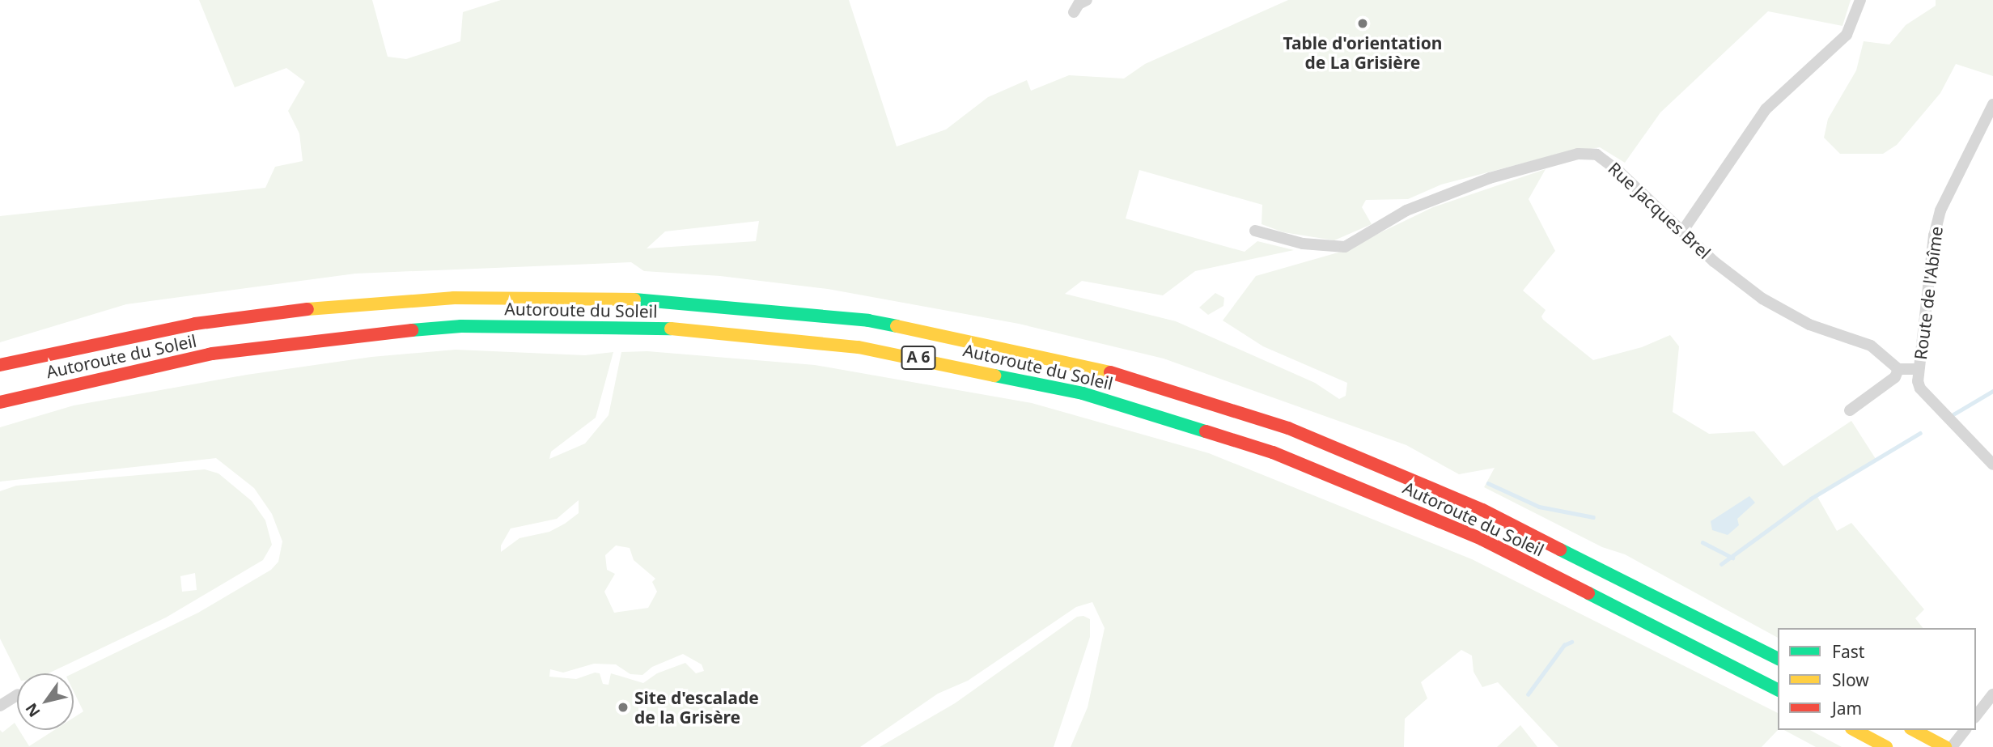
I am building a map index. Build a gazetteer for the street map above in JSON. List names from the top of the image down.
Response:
{
  "streets": {
    "highway": ["Autoroute du Soleil", "A 6"],
    "street": ["Rue Jacques Brel", "Route de l'Abîme"]
  },
  "places": ["Table d'orientation de La Grisière", "Site d'escalade de la Grisère"],
  "legend": ["Fast", "Slow", "Jam"],
  "north": "bottom left"
}
